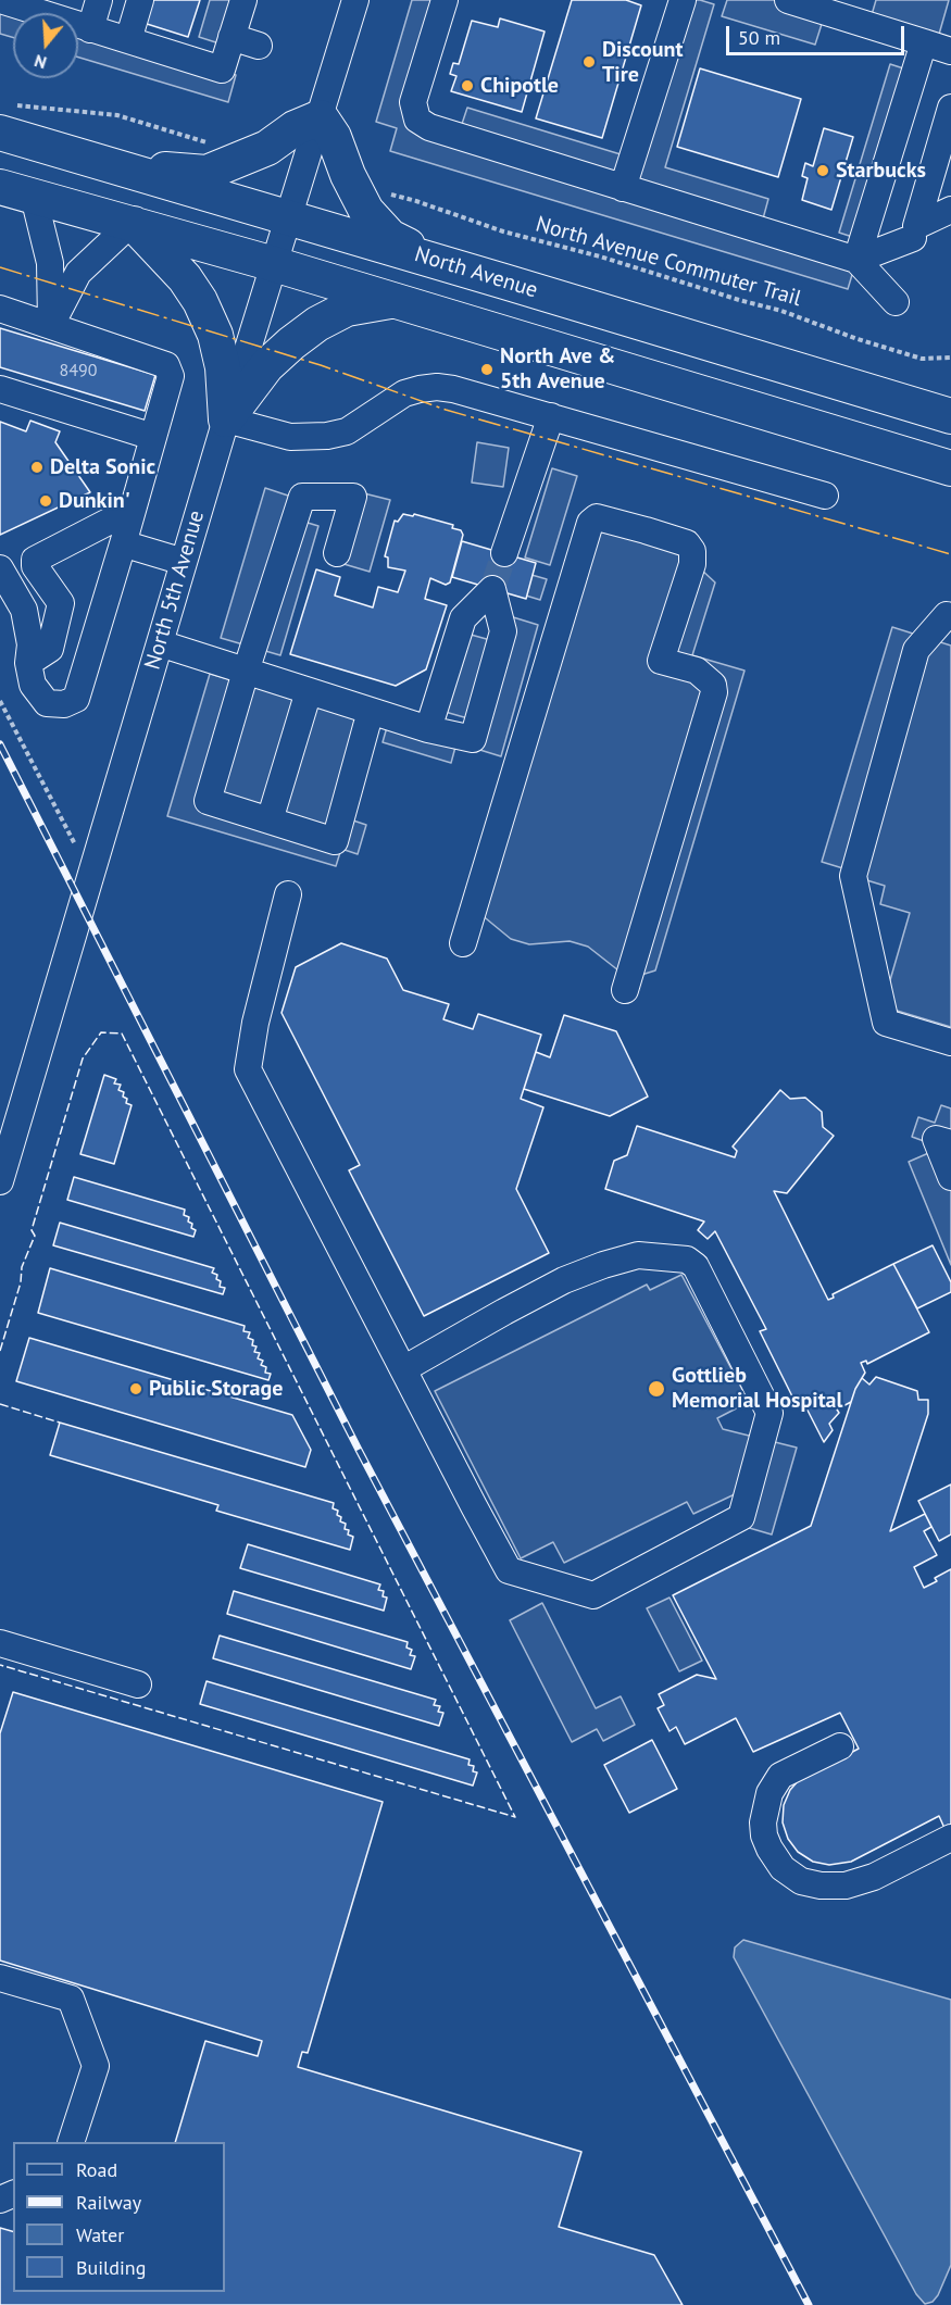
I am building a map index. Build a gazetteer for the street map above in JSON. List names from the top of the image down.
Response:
{
  "streets": {
    "main road": ["North Avenue"],
    "street": ["North 5th Avenue"],
    "path": ["North Avenue Commuter Trail"]
  },
  "crossings": [
    ["North Avenue", "North 5th Avenue"]
  ],
  "places": [
    "Discount Tire",
    "Chipotle",
    "Starbucks",
    "North Ave & 5th Avenue",
    "Delta Sonic",
    "Dunkin'",
    "Public Storage",
    "Gottlieb Memorial Hospital"
  ],
  "house_numbers": ["8490"],
  "legend": [
    "Road",
    "Railway",
    "Water",
    "Building"
  ],
  "scale_bar": "50 m",
  "north": "bottom"
}
